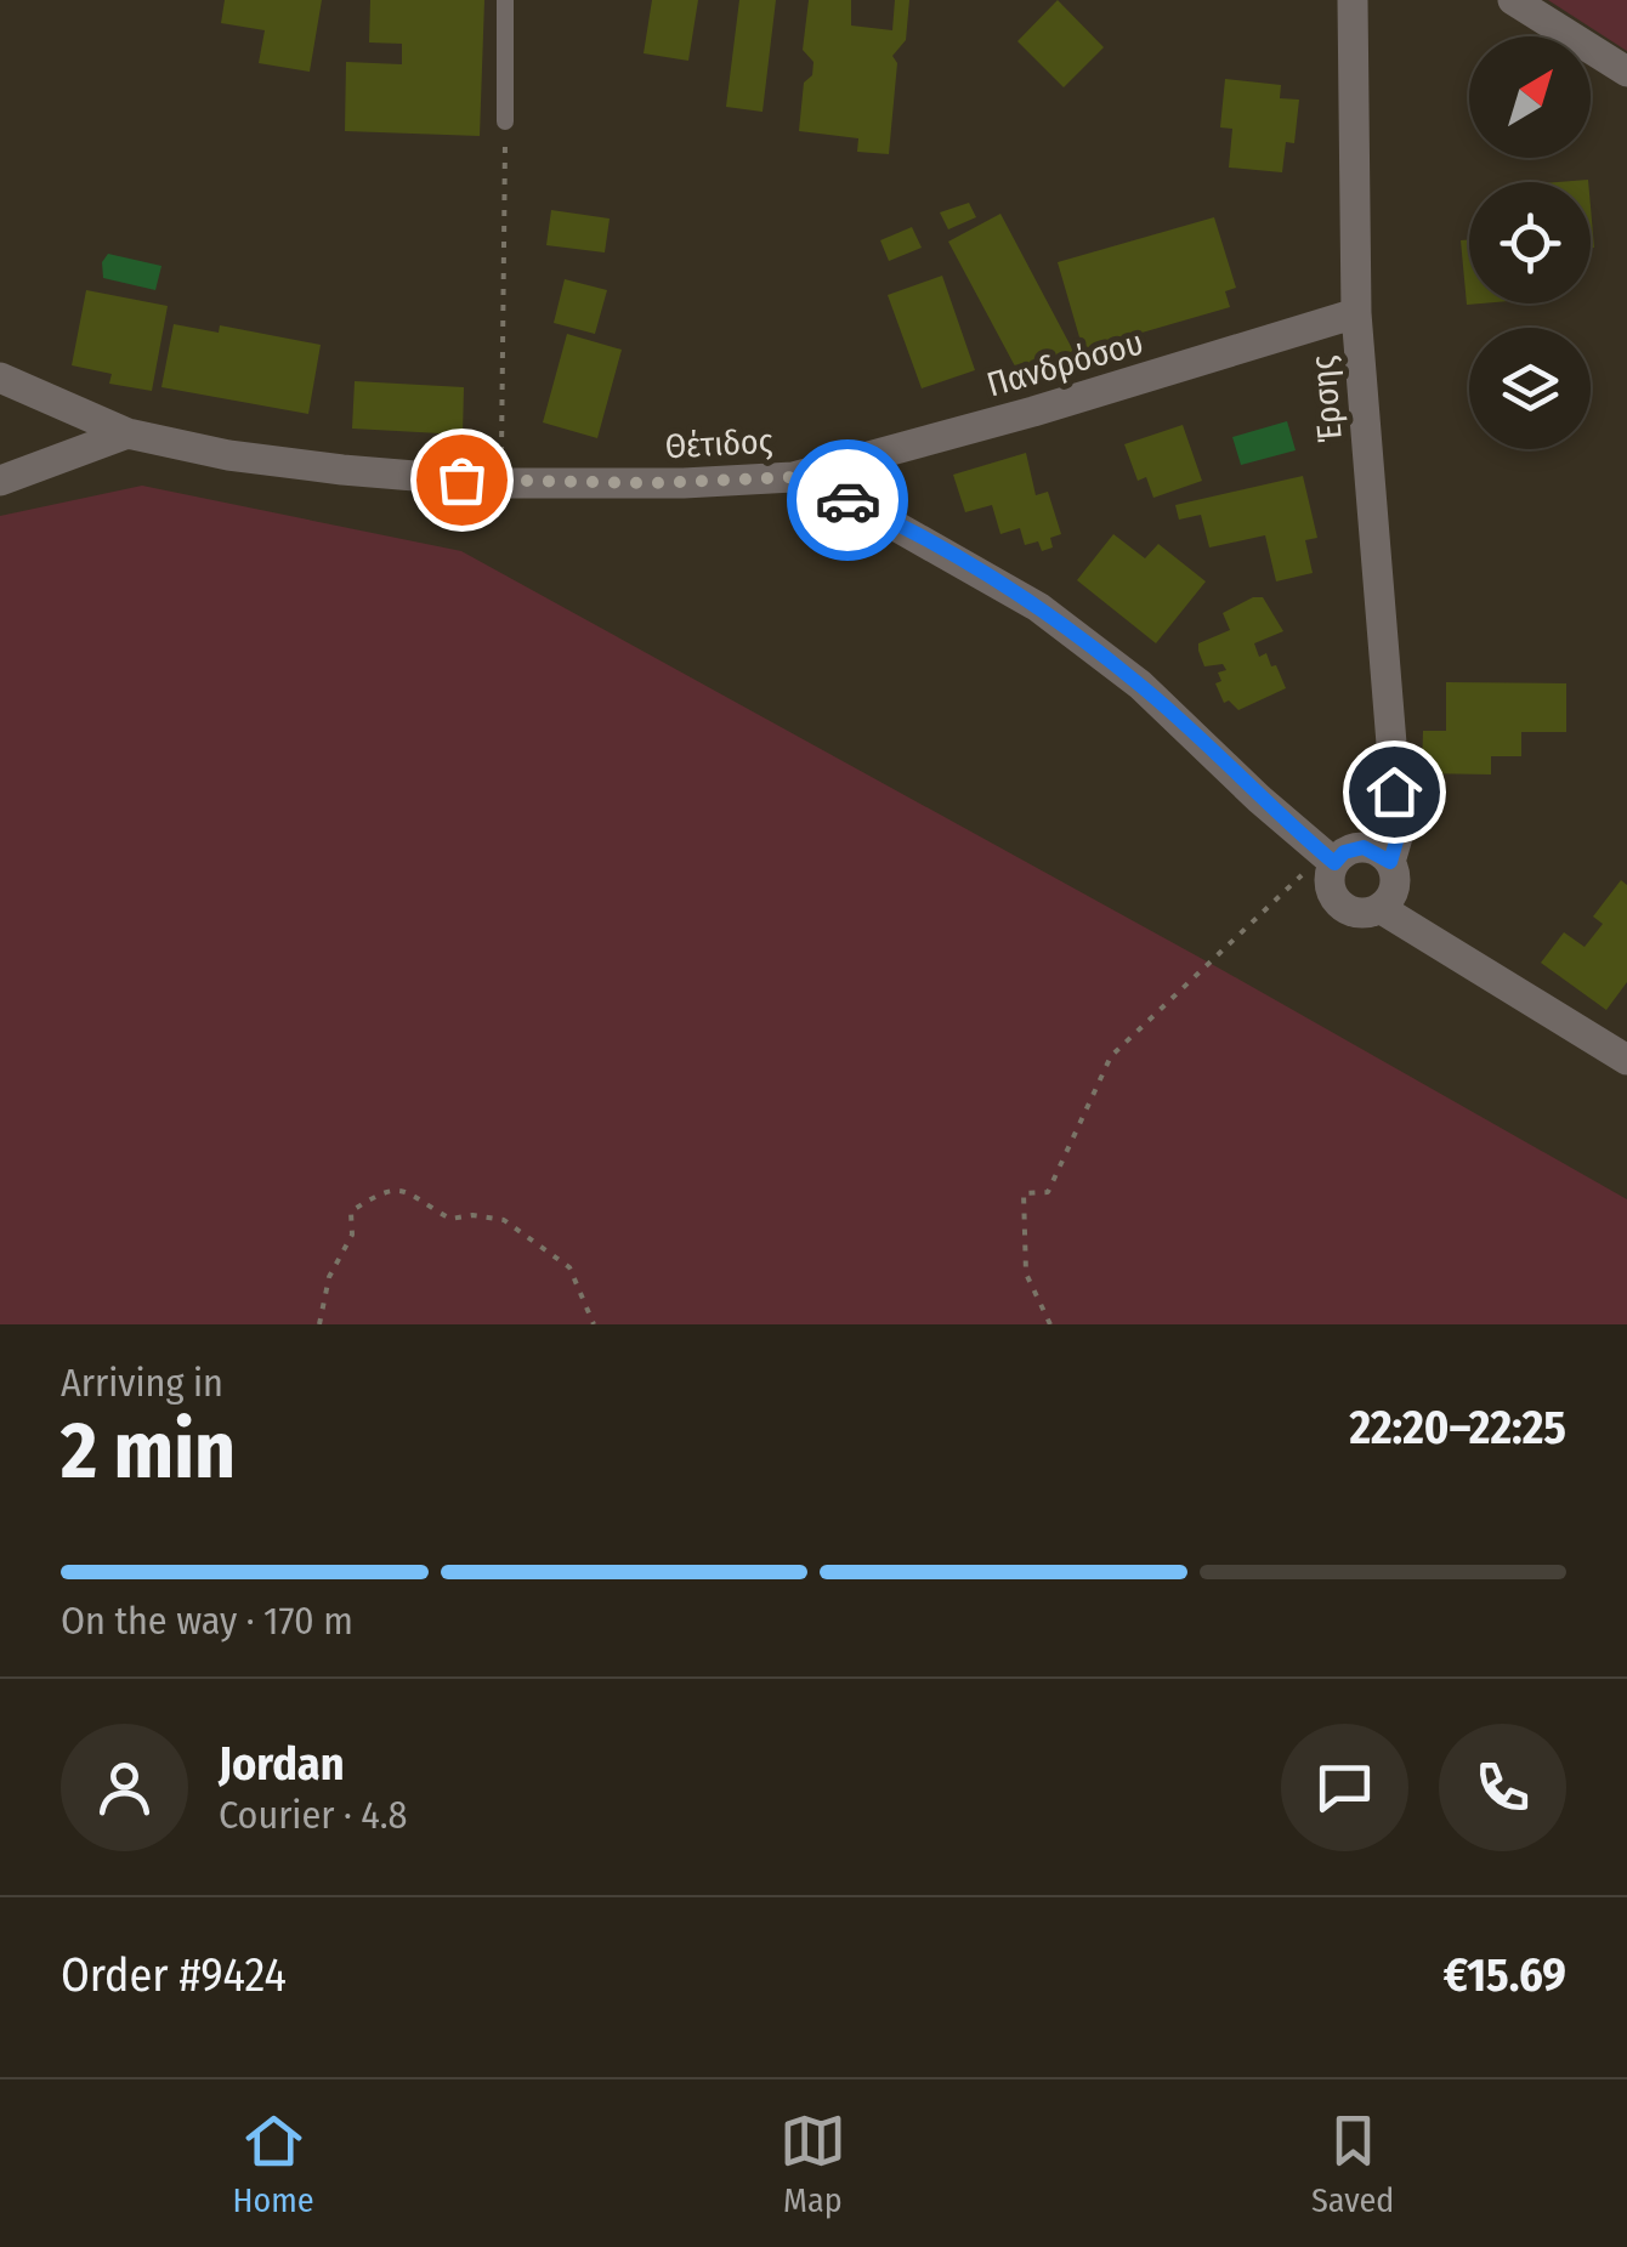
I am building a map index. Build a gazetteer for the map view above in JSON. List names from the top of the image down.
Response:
{
  "streets": {
    "street": ["Πανδρόσου", "Έρσης", "Θέτιδος"]
  },
  "crossings": [
    ["Πανδρόσου", "Έρσης"],
    ["Πανδρόσου", "Θέτιδος"],
    ["Έρσης", "Θέτιδος"]
  ],
  "north": "top right",
  "page": {
    "heading": ["2 min", "Arriving in", "22:20–22:25"],
    "panel": [
      "Jordan",
      "Courier · 4.8",
      "Order #9424",
      "€15.69"
    ],
    "bar": "On the way · 170 m",
    "tabs": ["Home", "Map", "Saved"]
  }
}
